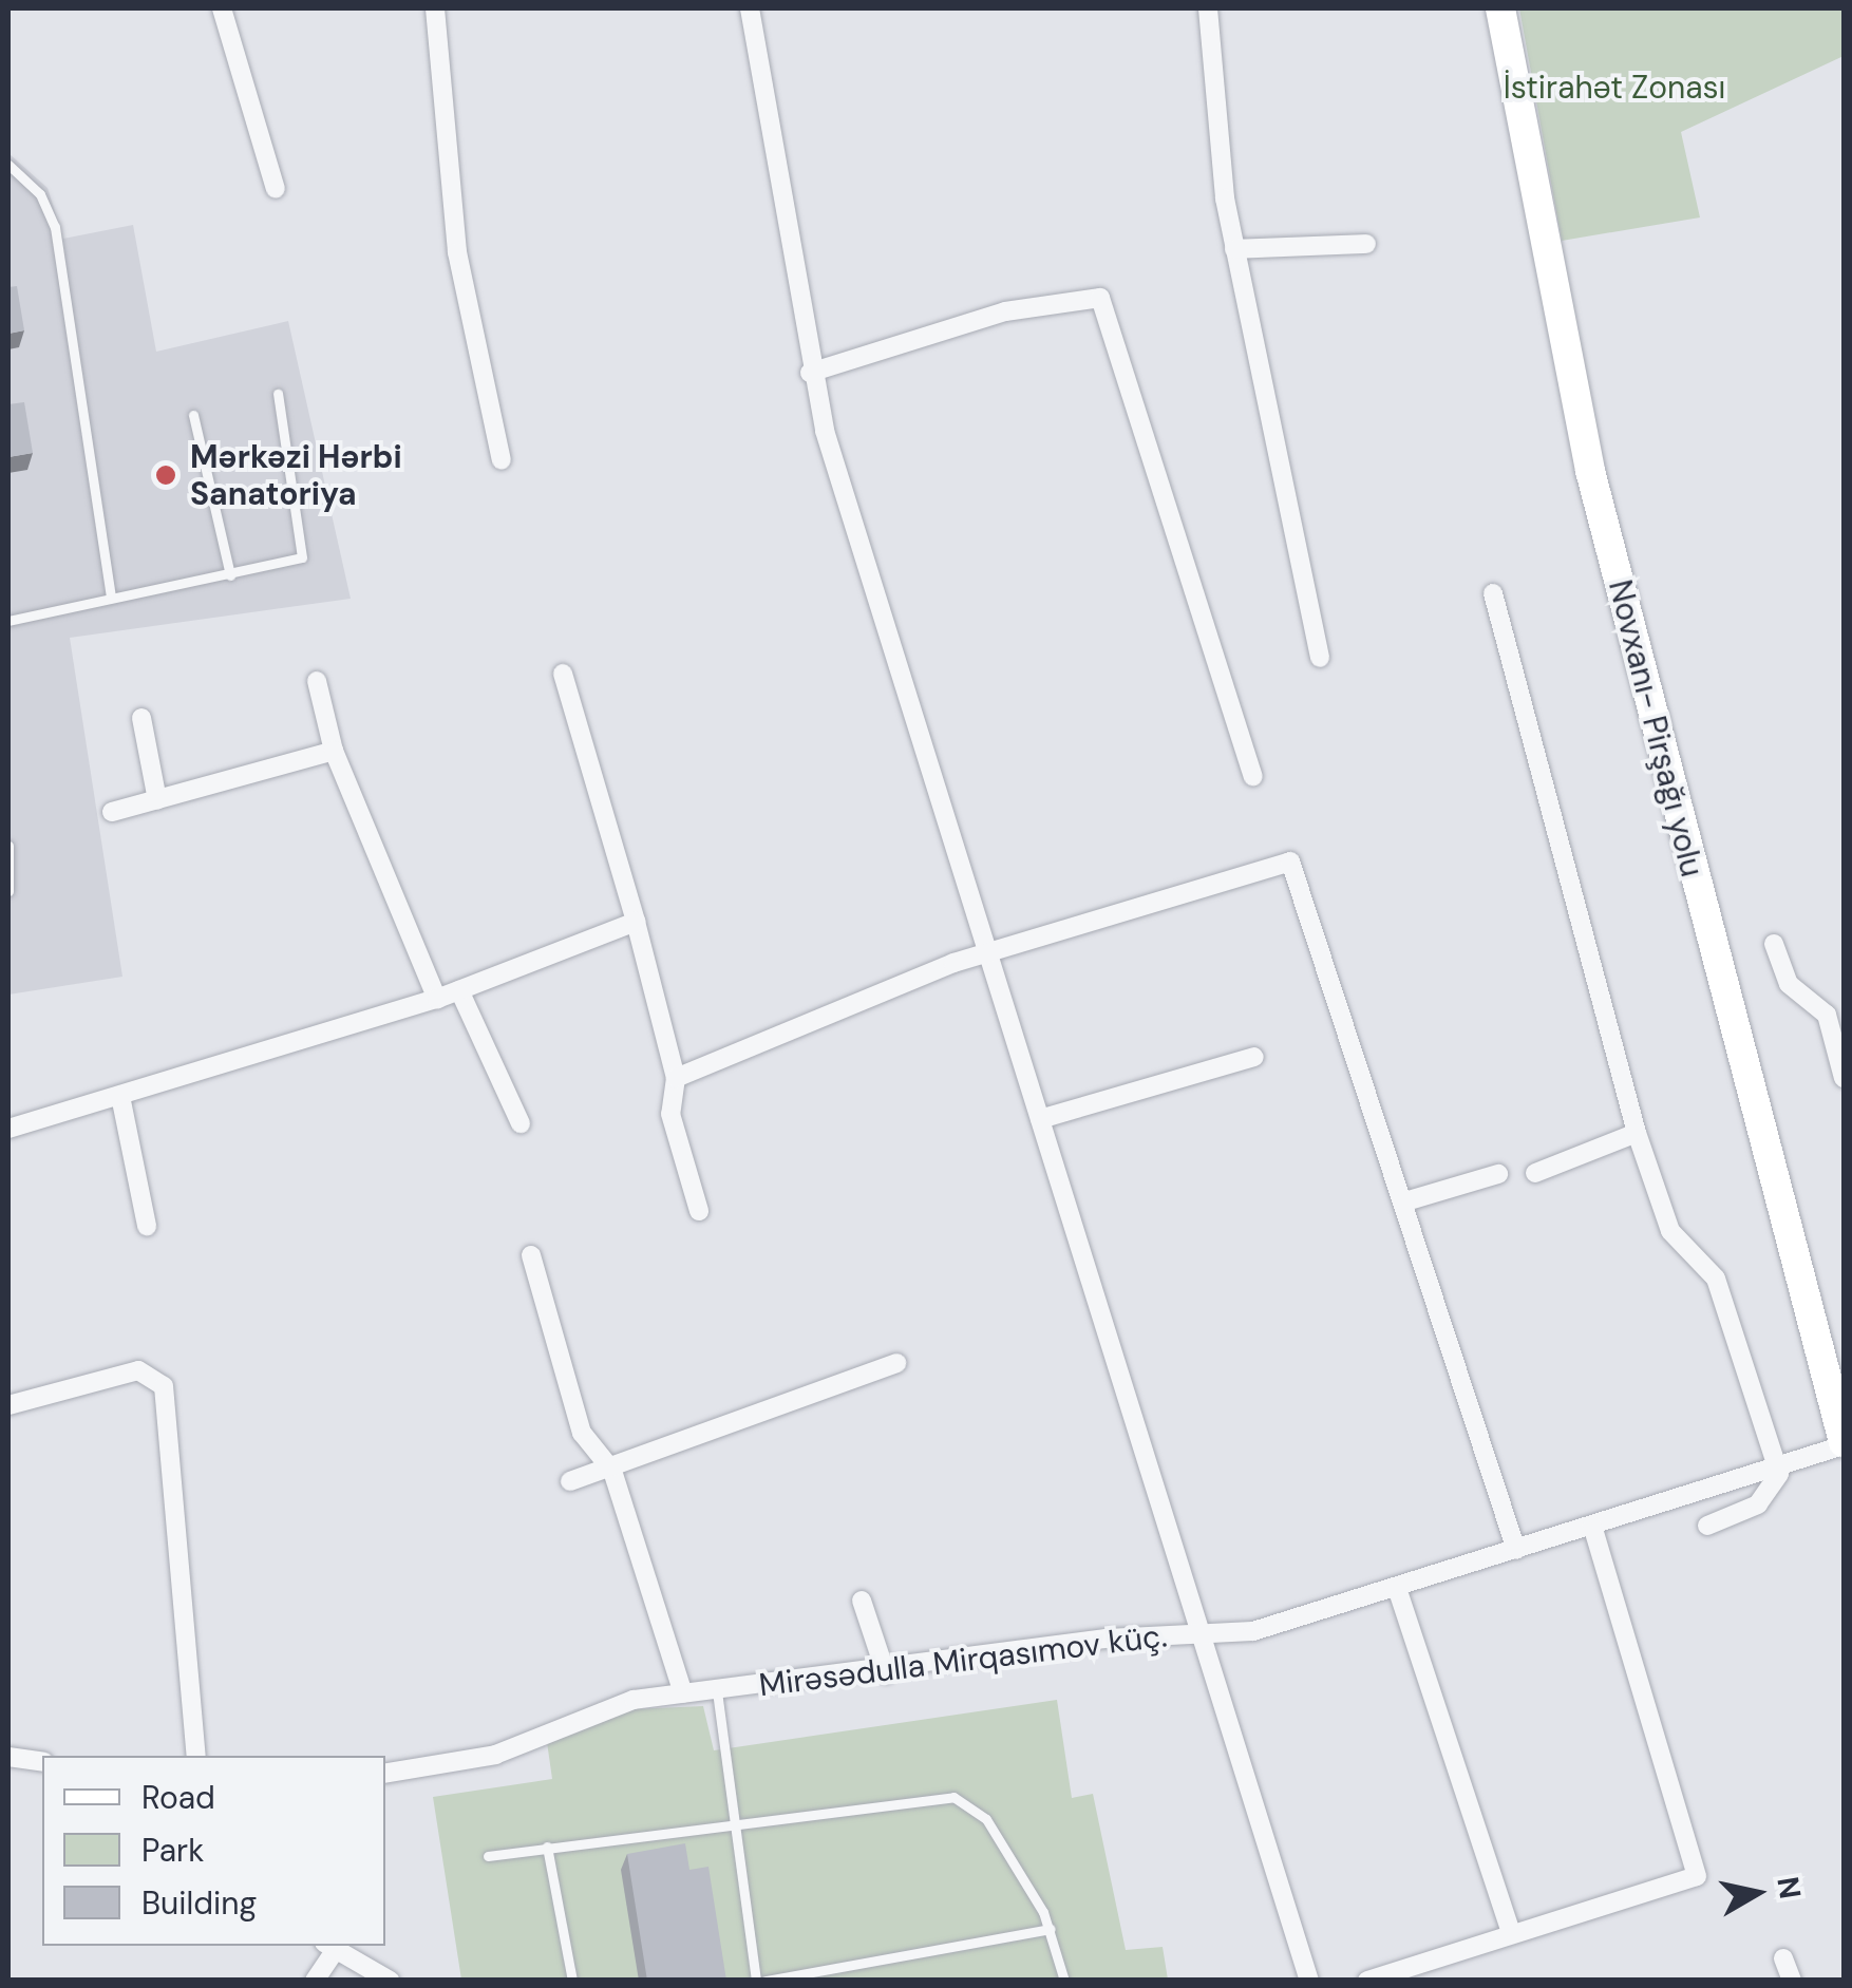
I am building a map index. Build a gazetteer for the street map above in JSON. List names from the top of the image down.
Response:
{
  "streets": {
    "main road": ["Novxanı- Pirşağı yolu"],
    "street": ["Mirəsədulla Mirqasımov küç."]
  },
  "crossings": [
    ["Novxanı- Pirşağı yolu", "Mirəsədulla Mirqasımov küç."]
  ],
  "parks": ["İstirahət Zonası"],
  "places": ["Mərkəzi Hərbi Sanatoriya"],
  "legend": ["Road", "Park", "Building"],
  "north": "right"
}
